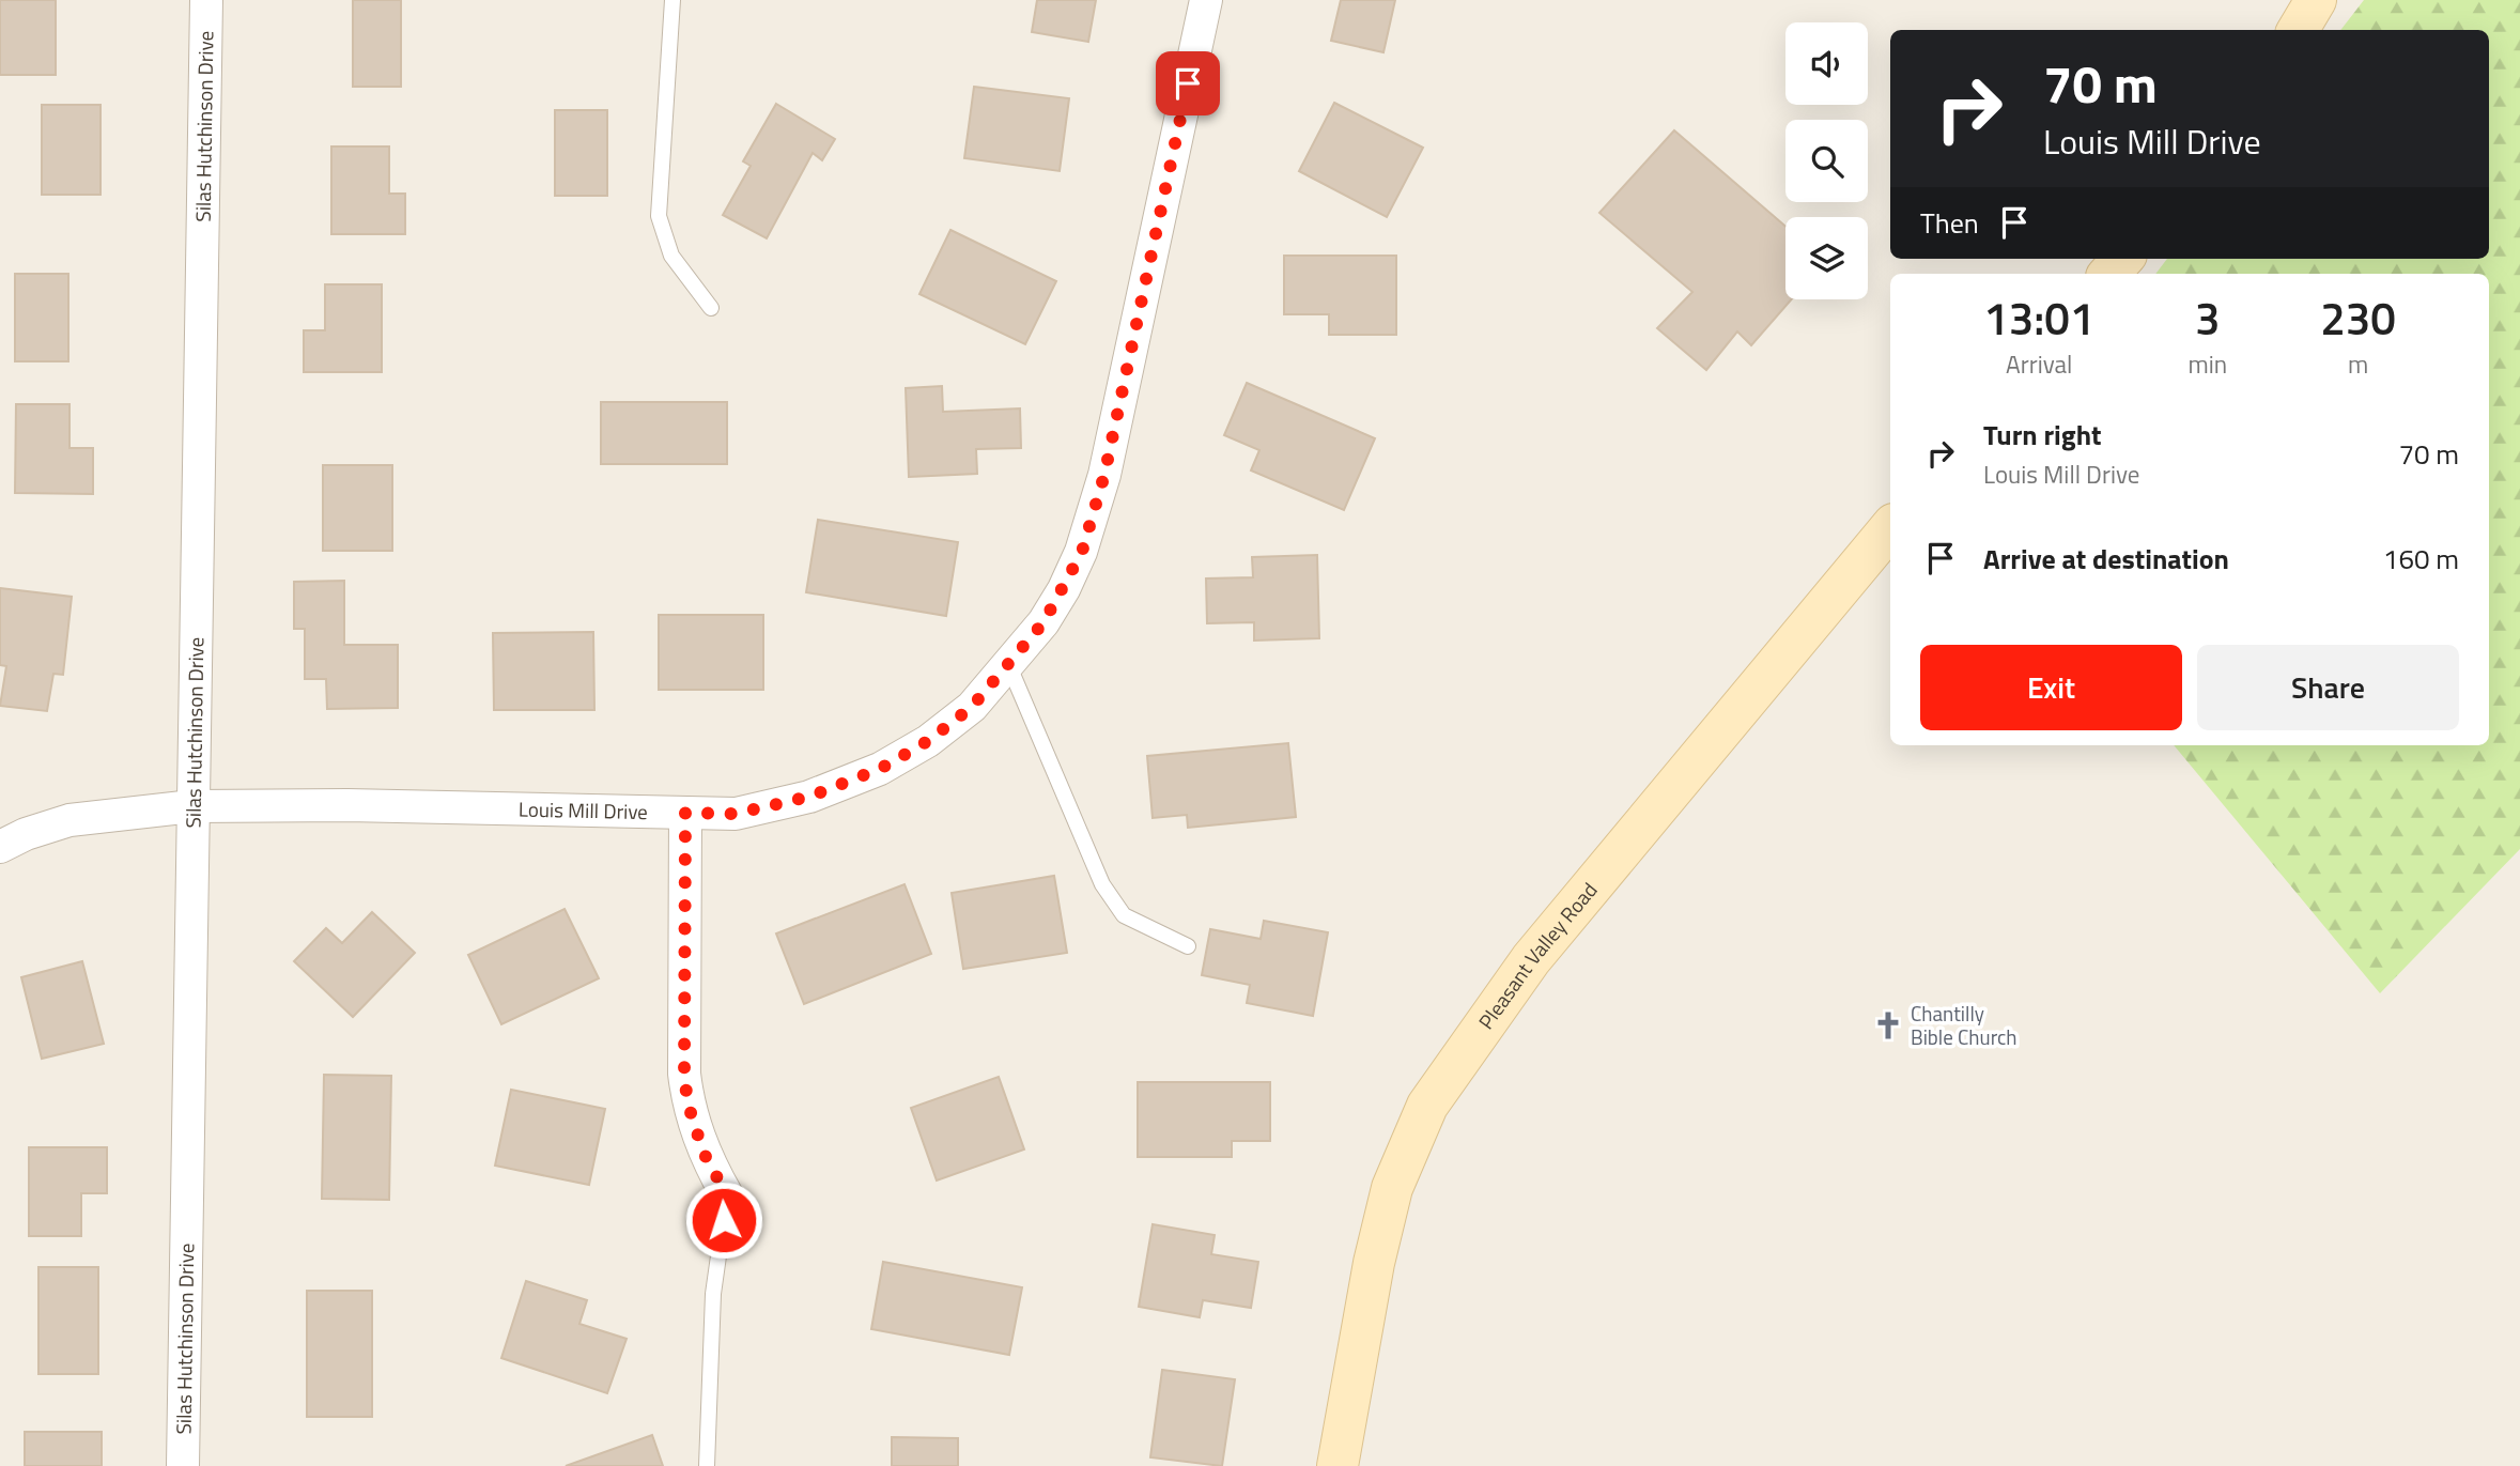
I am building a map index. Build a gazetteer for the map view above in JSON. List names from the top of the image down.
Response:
{
  "streets": {
    "main road": ["Pleasant Valley Road"],
    "street": ["Silas Hutchinson Drive", "Louis Mill Drive"]
  },
  "crossings": [
    ["Silas Hutchinson Drive", "Louis Mill Drive"]
  ],
  "places": {
    "church": ["Chantilly Bible Church"]
  },
  "page": {
    "turn": ["70 m", "Louis Mill Drive"],
    "then": "Then",
    "eta": [
      "13:01",
      "Arrival",
      "3",
      "min",
      "230",
      "m"
    ],
    "list": [
      {
        "name": "Turn right",
        "note": "Louis Mill Drive",
        "value": "70 m"
      },
      {
        "name": "Arrive at destination",
        "value": "160 m"
      }
    ],
    "buttons": ["Exit", "Share"]
  }
}
